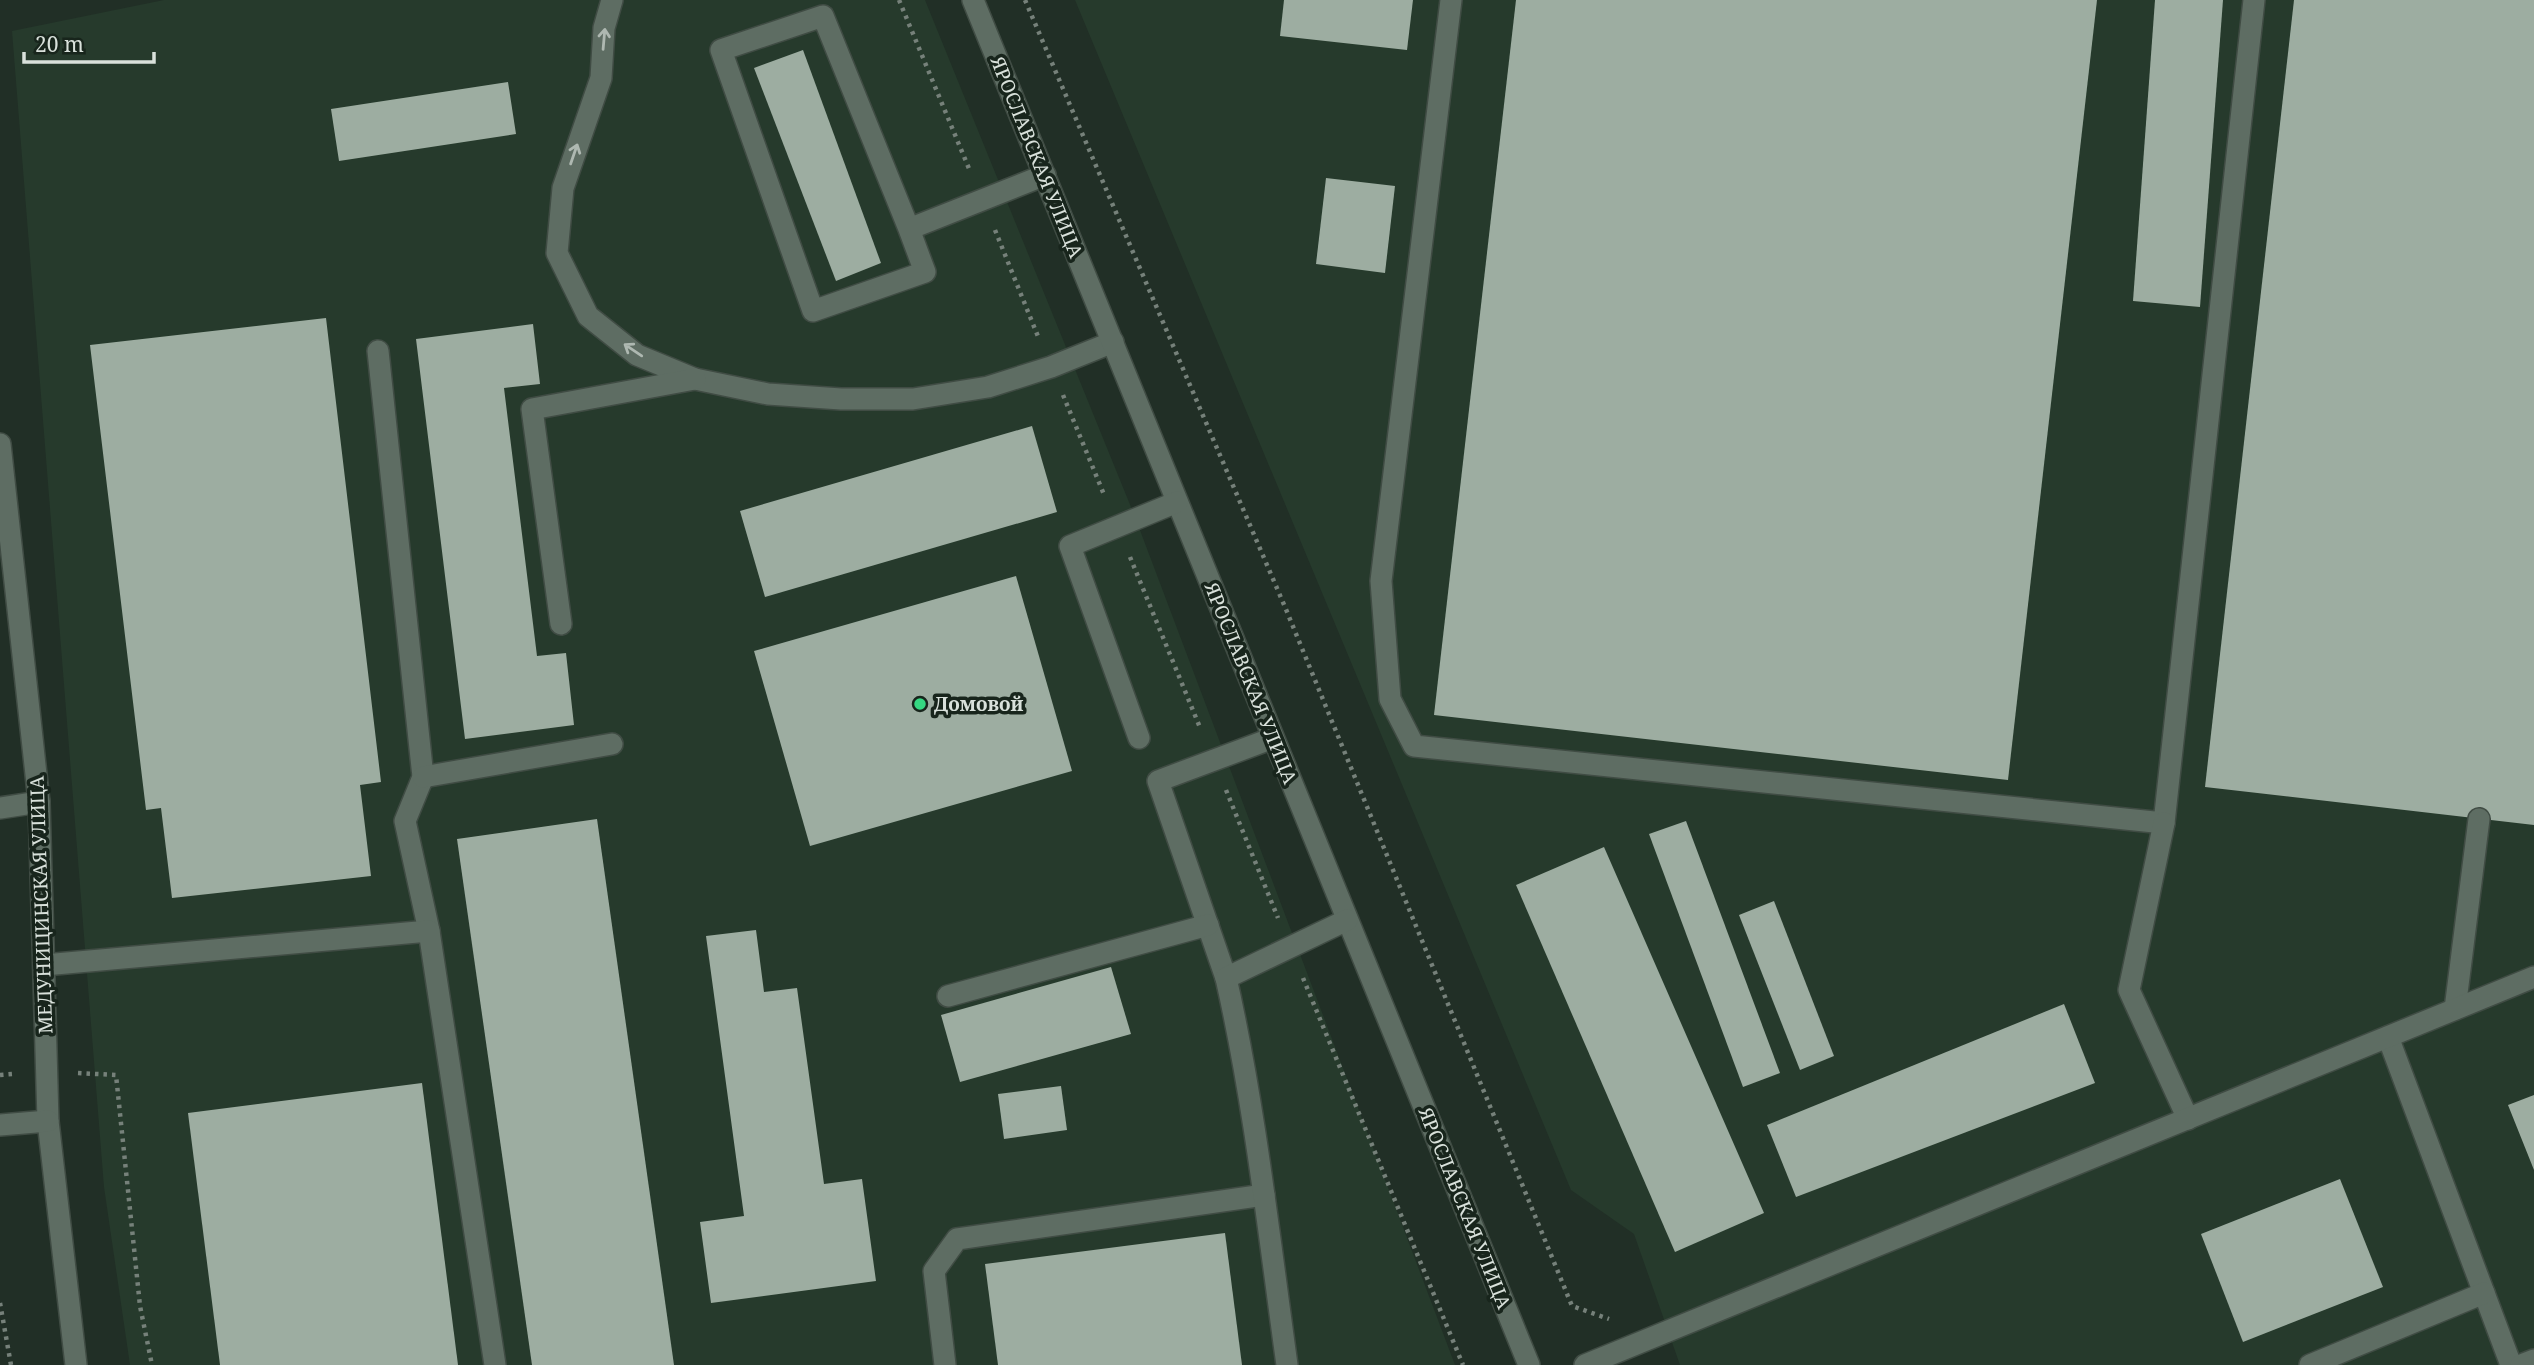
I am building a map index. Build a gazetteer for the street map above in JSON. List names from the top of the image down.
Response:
{
  "streets": {
    "street": ["ЯРОСЛАВСКАЯ УЛИЦА", "МЕДУНИЦИНСКАЯ УЛИЦА"]
  },
  "places": ["Домовой"],
  "scale_bar": "20 m"
}
